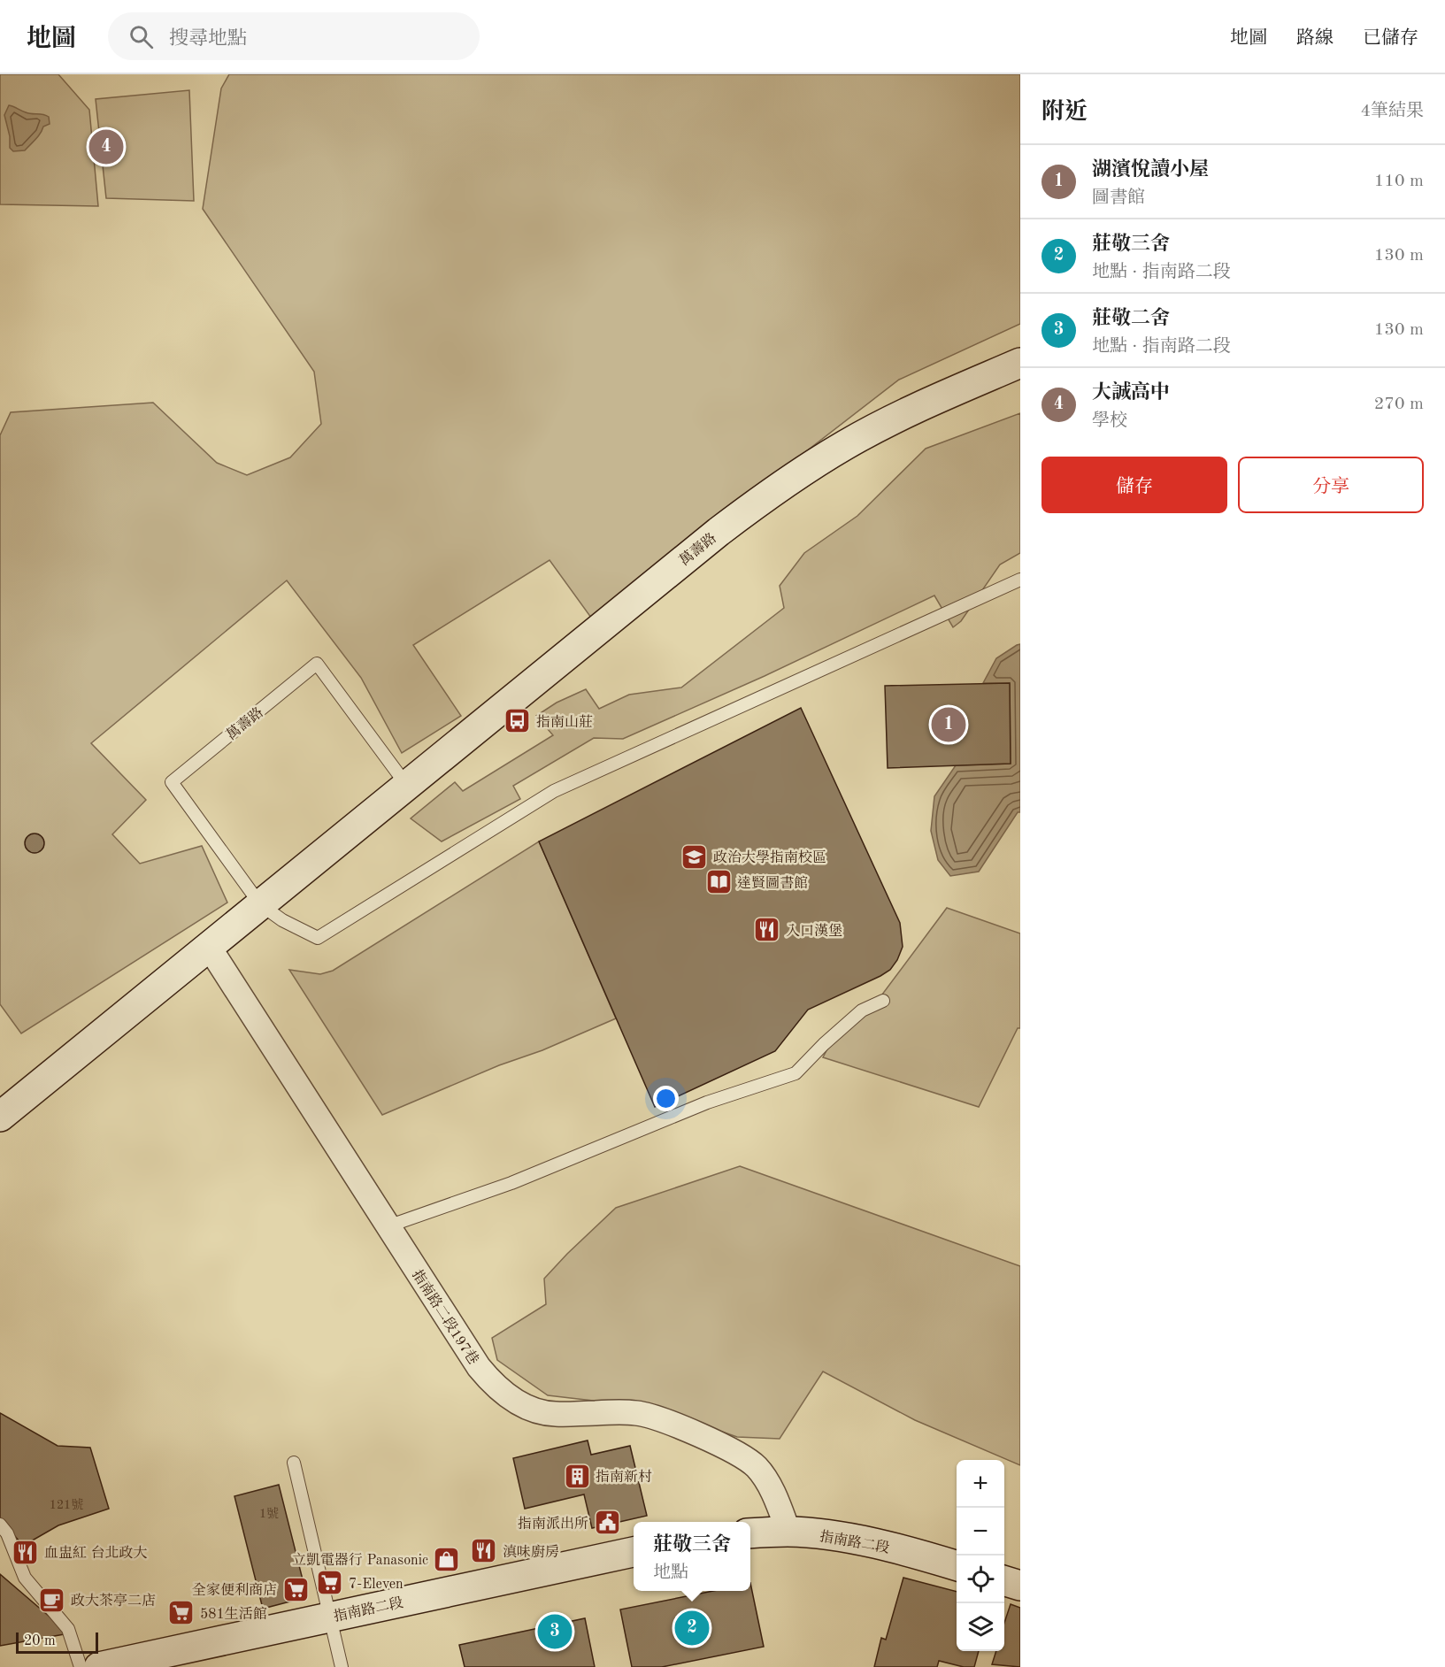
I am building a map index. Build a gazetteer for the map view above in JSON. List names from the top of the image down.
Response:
{
  "streets": {
    "street": ["萬壽路", "指南路二段197巷", "指南路二段"]
  },
  "crossings": [
    ["萬壽路", "指南路二段197巷"],
    ["指南路二段197巷", "指南路二段"]
  ],
  "places": {
    "bus stop": ["指南山莊"],
    "school or university": ["政治大學指南校區"],
    "library": ["達賢圖書館"],
    "restaurant": ["入口漢堡", "滇味廚房", "血盅紅 台北政大"],
    "building": ["指南新村"],
    "public building": ["指南派出所"],
    "shop": ["立凱電器行 Panasonic"],
    "supermarket": ["7-Eleven", "全家便利商店", "581生活館"],
    "cafe": ["政大茶亭二店"]
  },
  "house_numbers": ["121號", "1號"],
  "scale_bar": "20 m",
  "page": {
    "header": "地圖",
    "search": "搜尋地點",
    "nav": ["地圖", "路線", "已儲存"],
    "heading": ["附近", "4筆結果"],
    "pins": [
      "4",
      "1",
      "2",
      "3"
    ],
    "list": [
      {
        "mark": "1",
        "name": "湖濱悅讀小屋",
        "note": "圖書館",
        "value": "110 m"
      },
      {
        "mark": "2",
        "name": "莊敬三舍",
        "note": "地點 · 指南路二段",
        "value": "130 m"
      },
      {
        "mark": "3",
        "name": "莊敬二舍",
        "note": "地點 · 指南路二段",
        "value": "130 m"
      },
      {
        "mark": "4",
        "name": "大誠高中",
        "note": "學校",
        "value": "270 m"
      }
    ],
    "buttons": ["儲存", "分享"],
    "map_buttons": ["+", "−"],
    "popup": ["莊敬三舍", "地點"],
    "scale": "20 m"
  }
}
